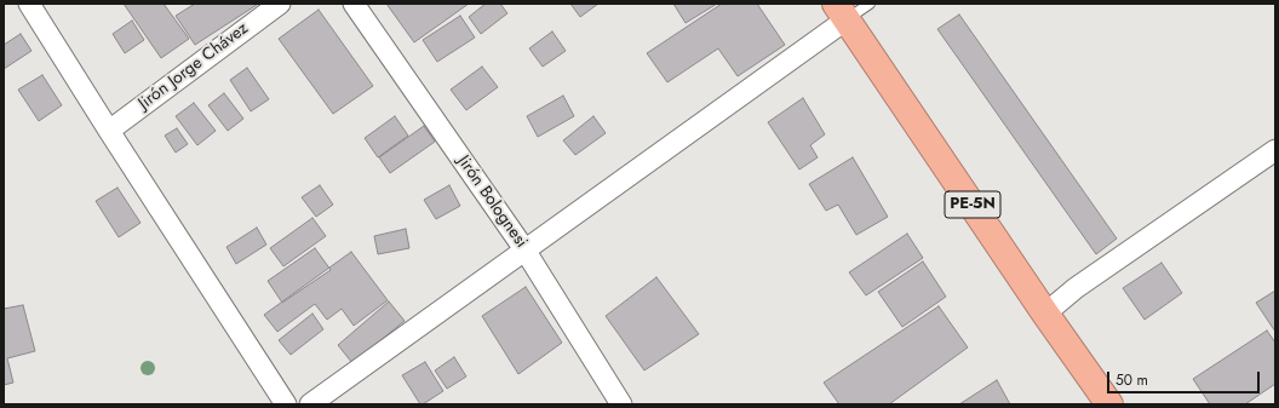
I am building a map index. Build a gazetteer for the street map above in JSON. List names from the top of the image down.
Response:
{
  "streets": {
    "highway": ["PE-5N"],
    "street": ["Jirón Jorge Chávez", "Jirón Bolognesi"]
  },
  "scale_bar": "50 m"
}
